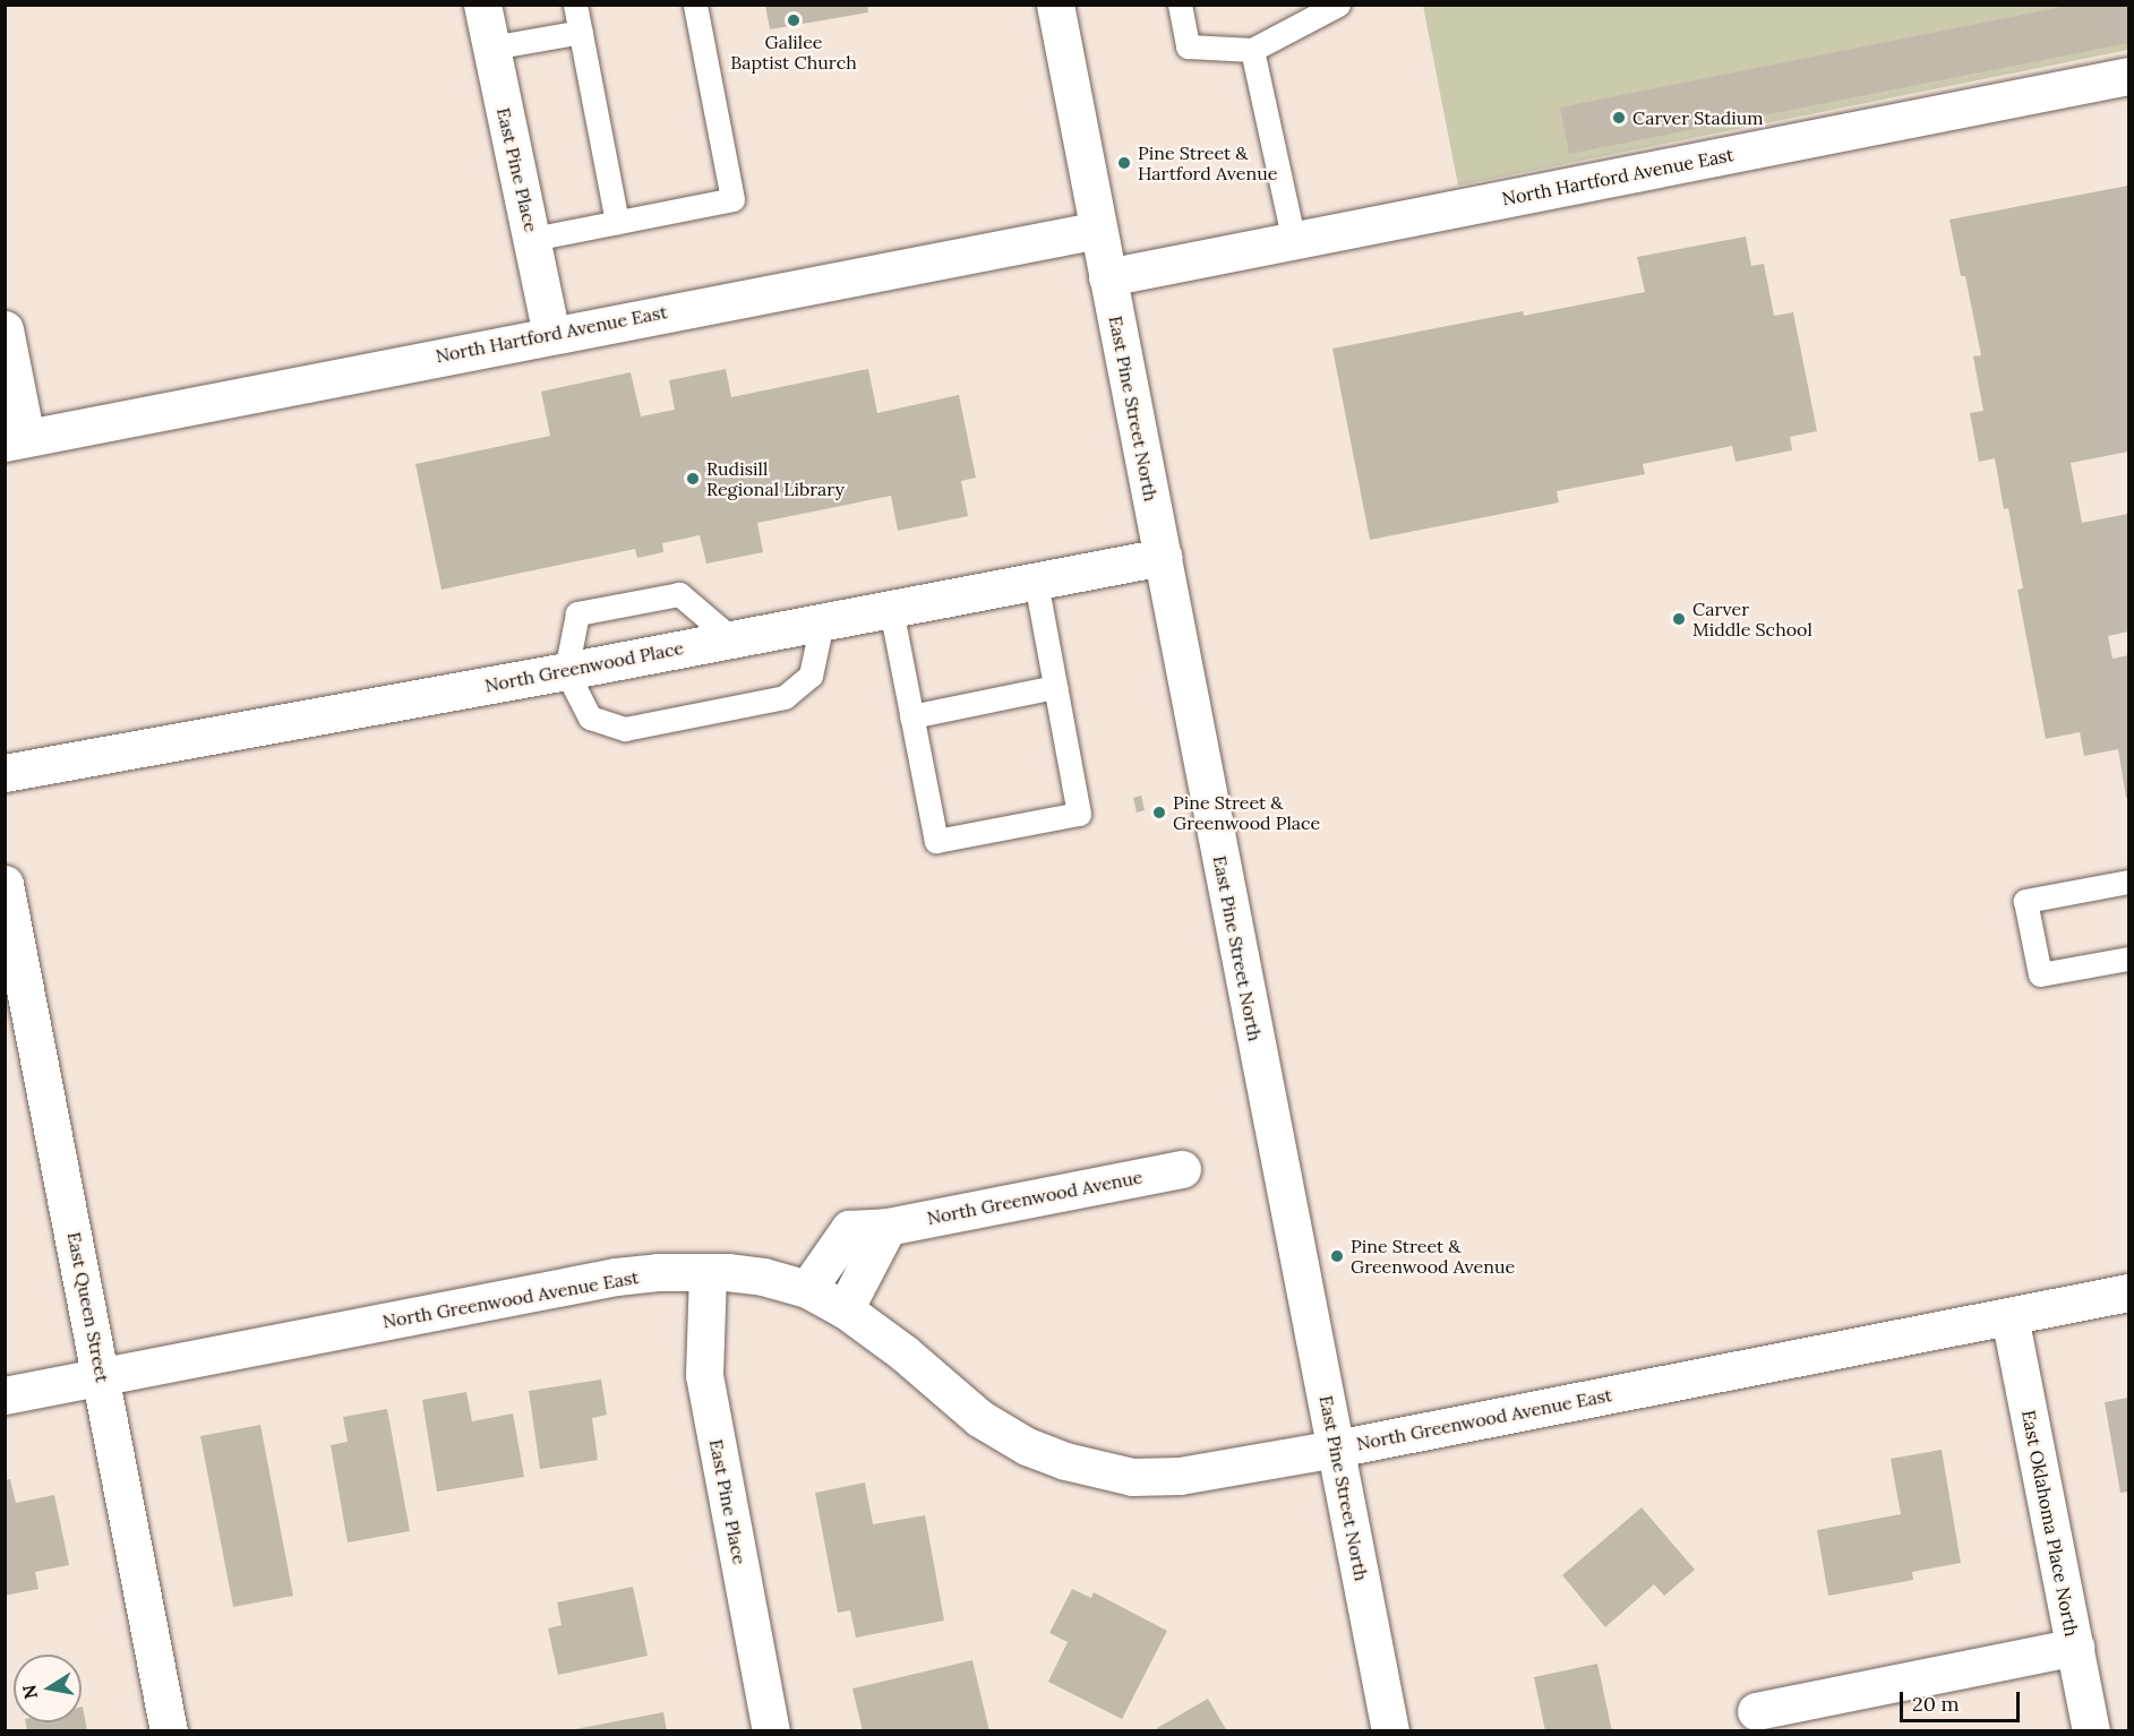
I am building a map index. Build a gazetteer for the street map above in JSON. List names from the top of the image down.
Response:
{
  "streets": {
    "street": [
      "East Pine Place",
      "North Hartford Avenue East",
      "East Pine Street North",
      "North Greenwood Place",
      "North Greenwood Avenue",
      "North Greenwood Avenue East",
      "East Queen Street",
      "East Oklahoma Place North"
    ]
  },
  "crossings": [
    ["East Pine Place", "North Hartford Avenue East"],
    ["East Pine Place", "North Greenwood Avenue East"],
    ["North Hartford Avenue East", "East Pine Street North"],
    ["East Pine Street North", "North Greenwood Place"],
    ["East Pine Street North", "North Greenwood Avenue East"],
    ["North Greenwood Avenue", "North Greenwood Avenue East"],
    ["North Greenwood Avenue East", "East Queen Street"],
    ["North Greenwood Avenue East", "East Oklahoma Place North"]
  ],
  "places": [
    "Galilee Baptist Church",
    "Carver Stadium",
    "Pine Street & Hartford Avenue",
    "Rudisill Regional Library",
    "Carver Middle School",
    "Pine Street & Greenwood Place",
    "Pine Street & Greenwood Avenue"
  ],
  "scale_bar": "20 m",
  "north": "left"
}
